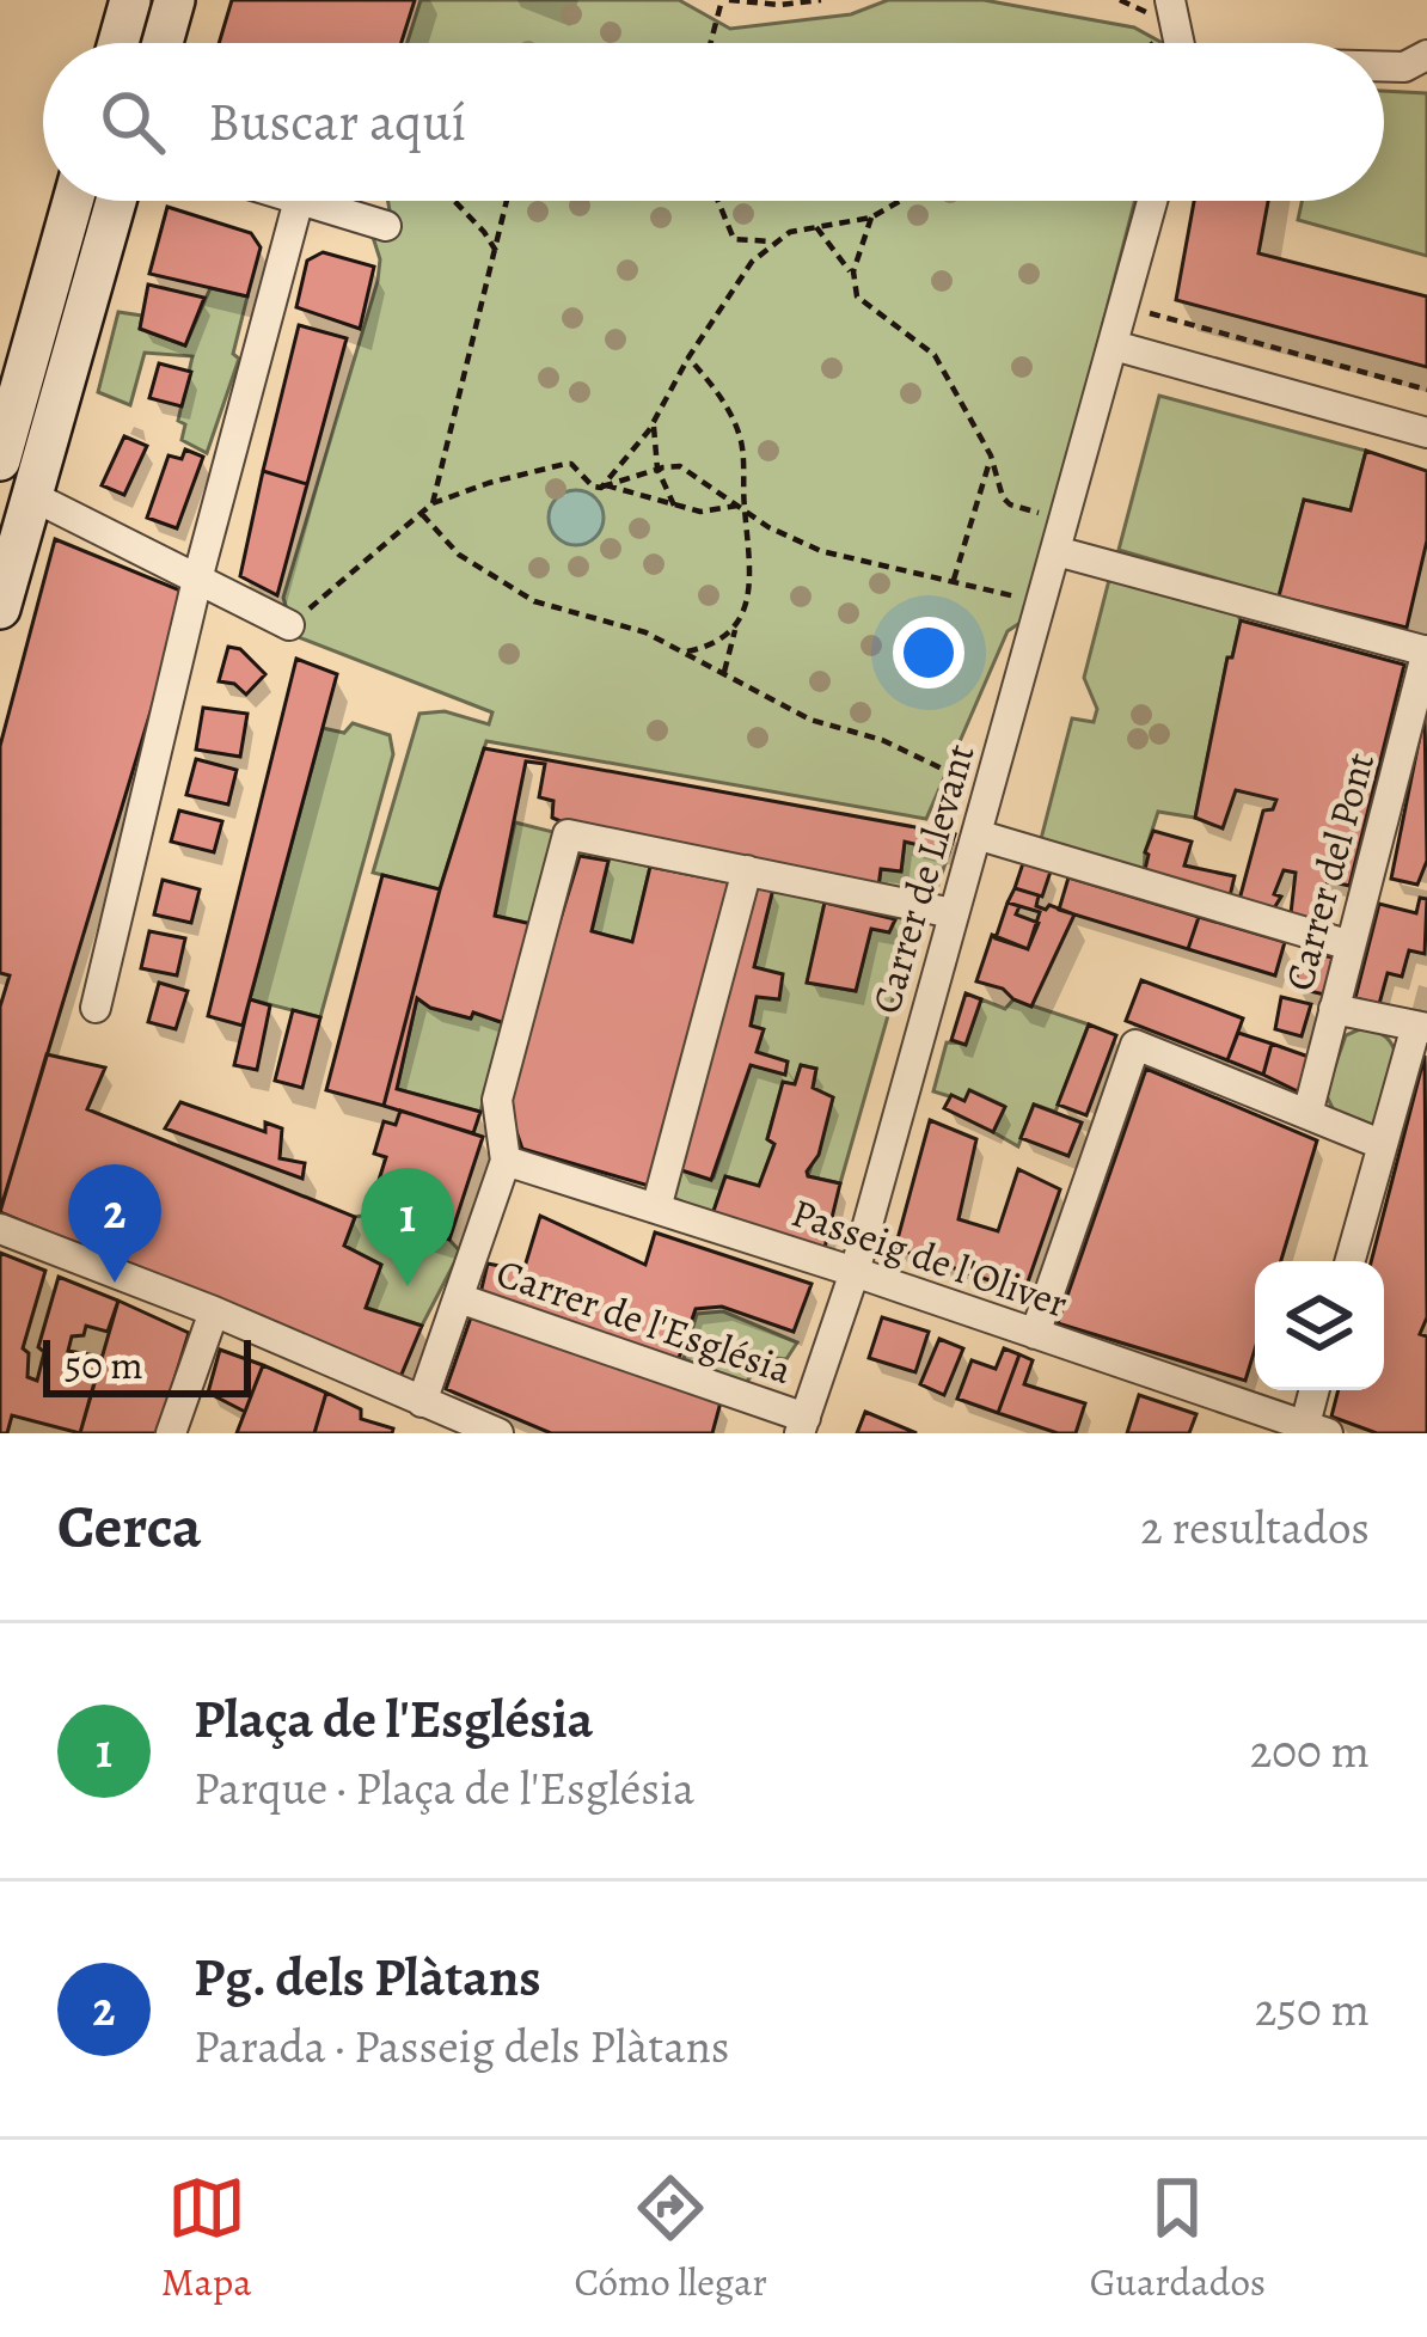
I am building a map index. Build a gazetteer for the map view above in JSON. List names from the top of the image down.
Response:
{
  "streets": {
    "street": [
      "Carrer del Pont",
      "Carrer de Llevant",
      "Passeig de l'Oliver",
      "Carrer de l'Església"
    ]
  },
  "crossings": [
    ["Carrer de Llevant", "Passeig de l'Oliver"],
    ["Carrer de Llevant", "Carrer de l'Església"]
  ],
  "scale_bar": "50 m",
  "page": {
    "search": "Buscar aquí",
    "pins": ["2", "1"],
    "scale": "50 m",
    "heading": ["Cerca", "2 resultados"],
    "list": [
      {
        "mark": "1",
        "name": "Plaça de l'Església",
        "note": "Parque · Plaça de l'Església",
        "value": "200 m"
      },
      {
        "mark": "2",
        "name": "Pg. dels Plàtans",
        "note": "Parada · Passeig dels Plàtans",
        "value": "250 m"
      }
    ],
    "nav": ["Mapa", "Cómo llegar", "Guardados"]
  }
}
